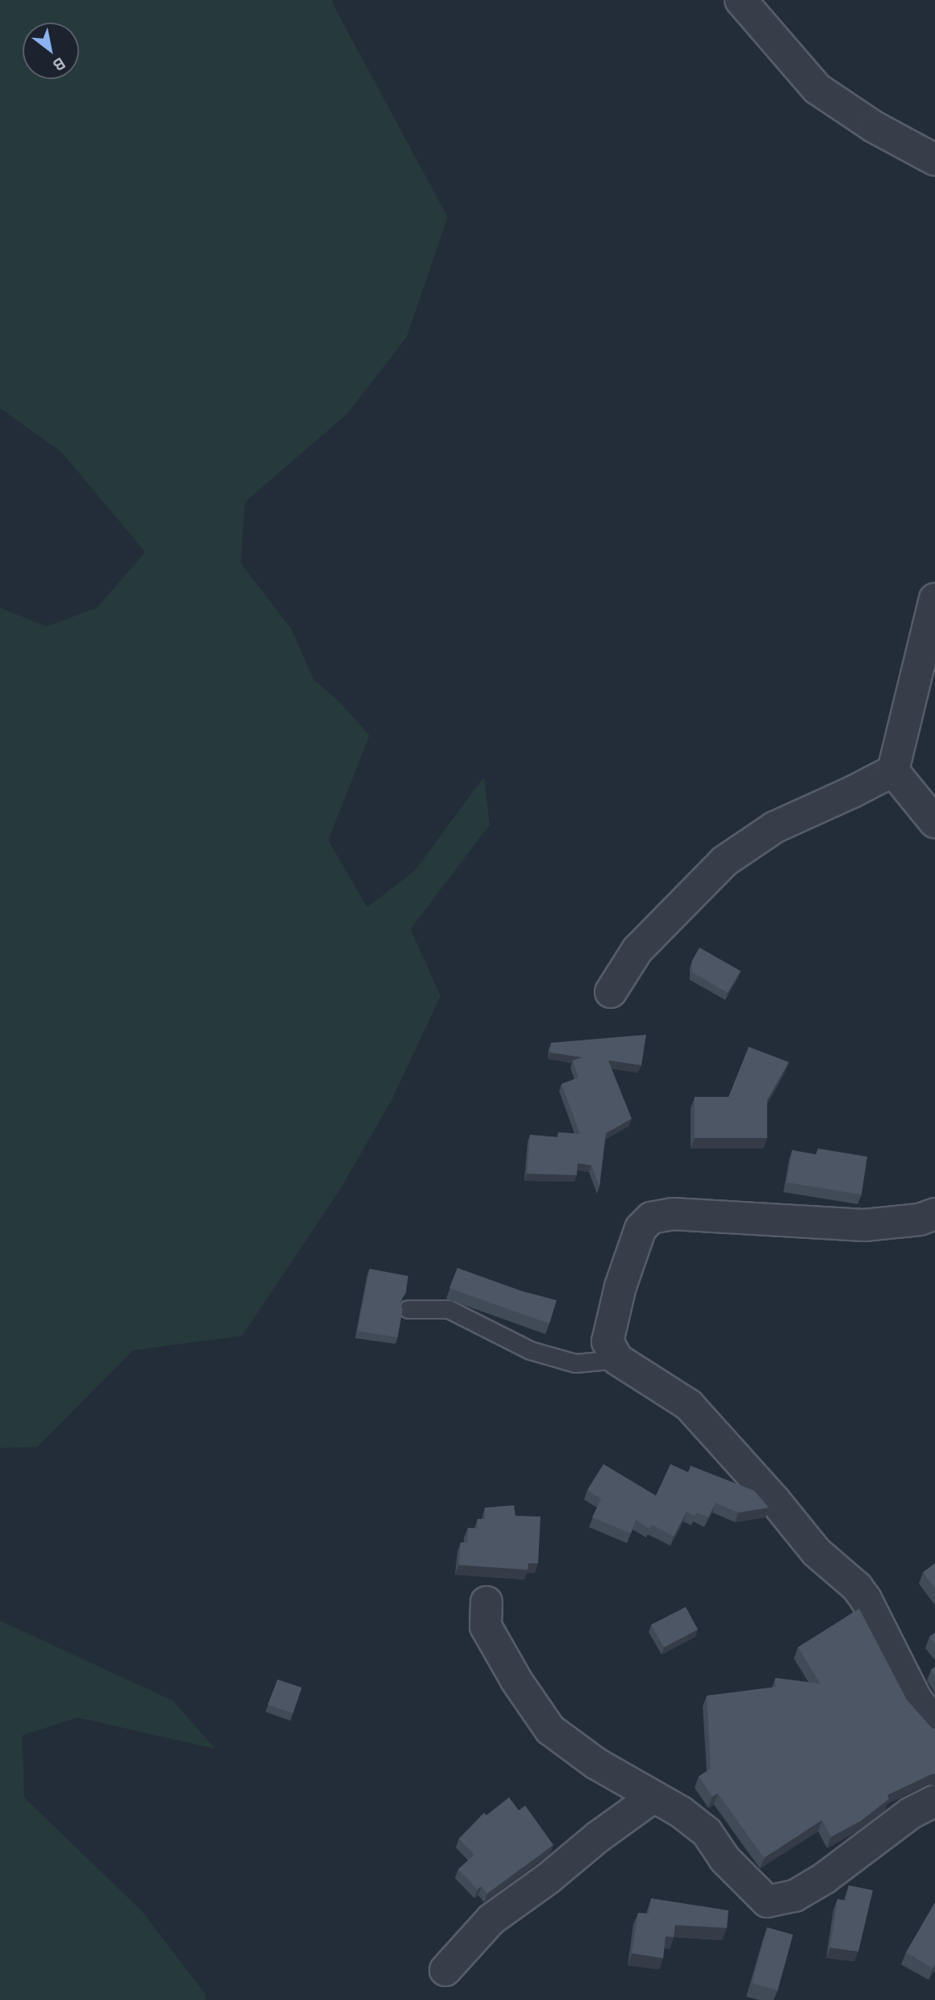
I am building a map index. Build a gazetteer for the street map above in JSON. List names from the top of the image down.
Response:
{
  "north": "bottom right"
}
